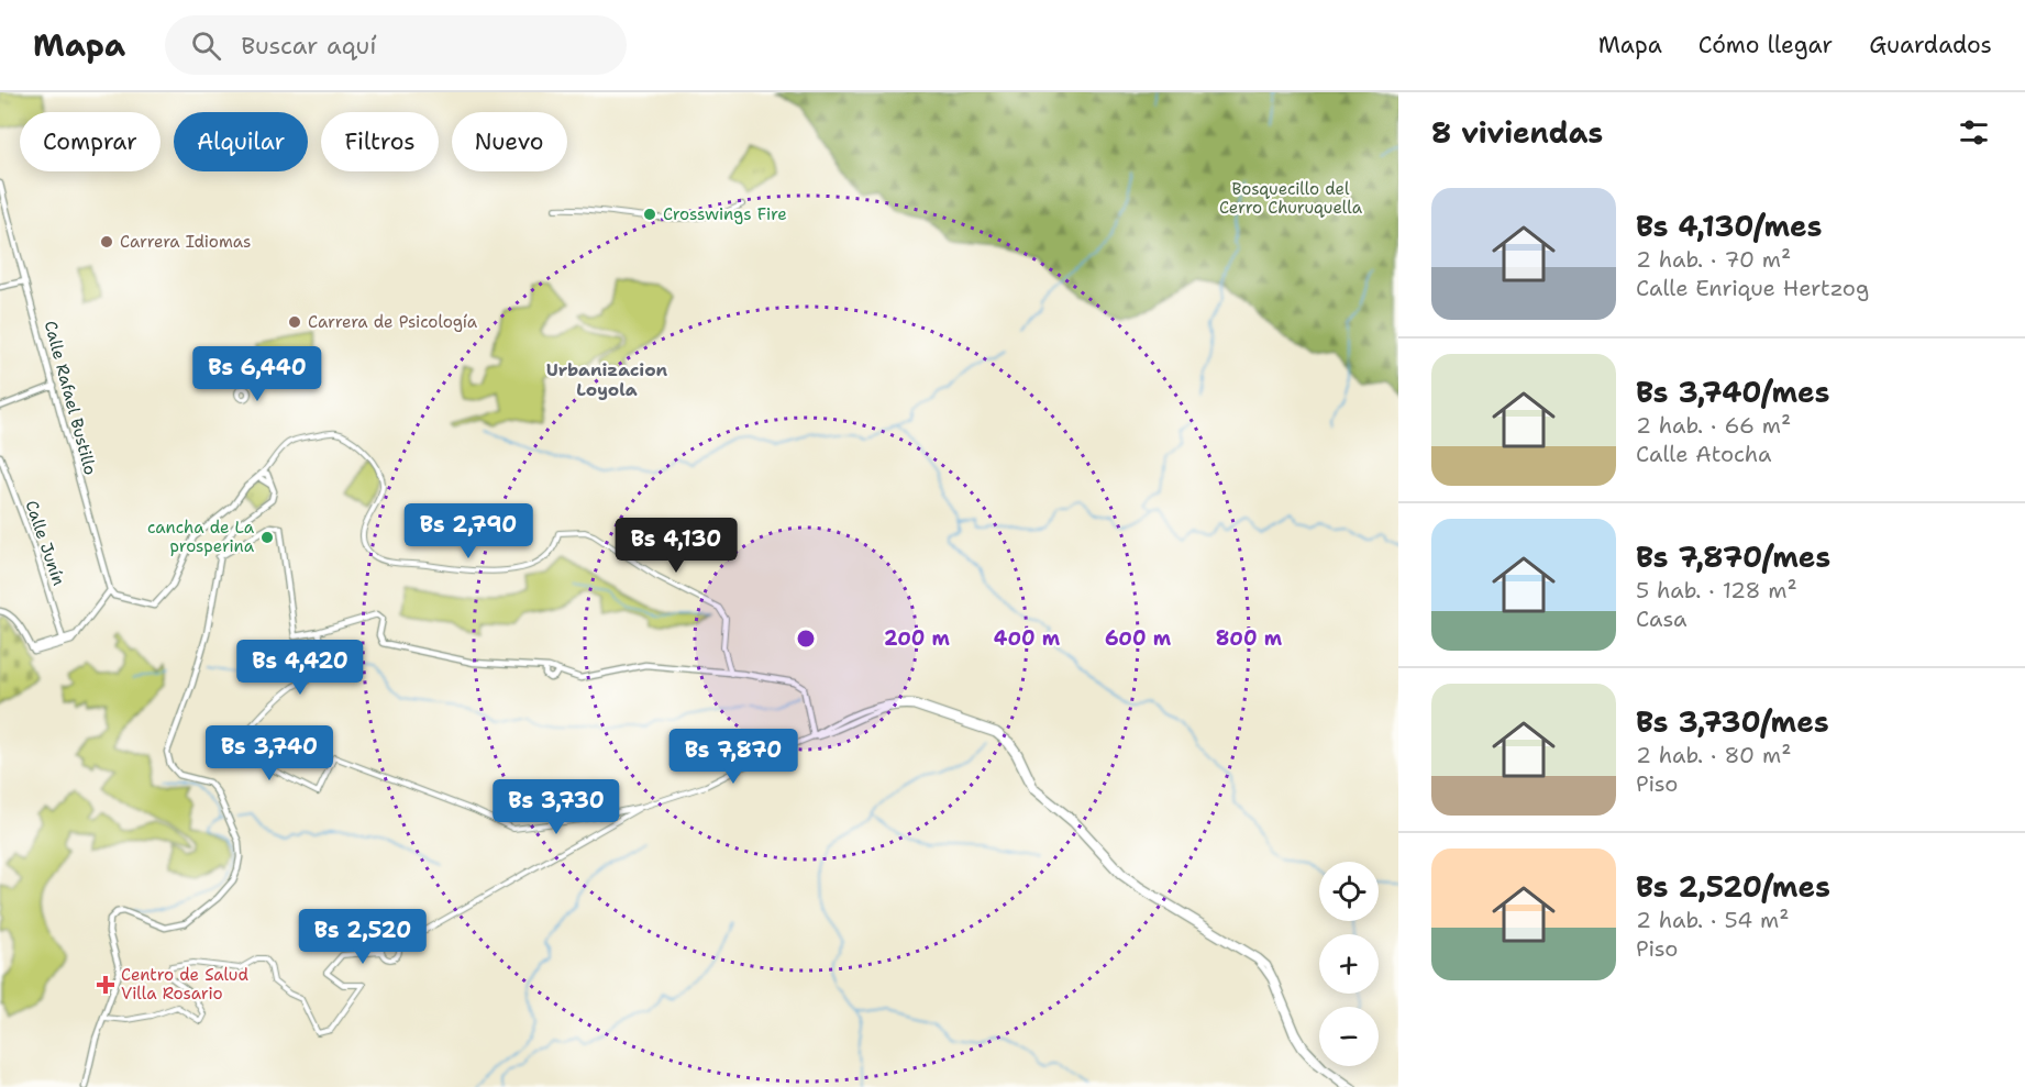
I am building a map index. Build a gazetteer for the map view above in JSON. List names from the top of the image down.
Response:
{
  "streets": {
    "main road": ["Calle Rafael Bustillo", "Calle Junín"]
  },
  "districts": ["Urbanizacion Loyola"],
  "parks": ["Bosquecillo del Cerro Churuquella"],
  "places": {
    "other": [
      "Crosswings Fire",
      "Carrera Idiomas",
      "Carrera de Psicología",
      "cancha de La prosperina"
    ],
    "health": ["Centro de Salud Villa Rosario"]
  },
  "page": {
    "header": "Mapa",
    "search": "Buscar aquí",
    "nav": ["Mapa", "Cómo llegar", "Guardados"],
    "heading": "8 viviendas",
    "chip": [
      "Comprar",
      "Alquilar",
      "Filtros",
      "Nuevo"
    ],
    "list": [
      {
        "name": "Bs 4,130/mes",
        "note": "2 hab. · 70 m² · Calle Enrique Hertzog"
      },
      {
        "name": "Bs 3,740/mes",
        "note": "2 hab. · 66 m² · Calle Atocha"
      },
      {
        "name": "Bs 7,870/mes",
        "note": "5 hab. · 128 m² · Casa"
      },
      {
        "name": "Bs 3,730/mes",
        "note": "2 hab. · 80 m² · Piso"
      },
      {
        "name": "Bs 2,520/mes",
        "note": "2 hab. · 54 m² · Piso"
      }
    ],
    "price": [
      "Bs 6,440",
      "Bs 2,790",
      "Bs 4,130",
      "Bs 4,420",
      "Bs 3,740",
      "Bs 7,870",
      "Bs 3,730",
      "Bs 2,520"
    ],
    "map_buttons": ["+", "−"]
  },
  "rings": [
    "200 m",
    "400 m",
    "600 m",
    "800 m"
  ]
}
